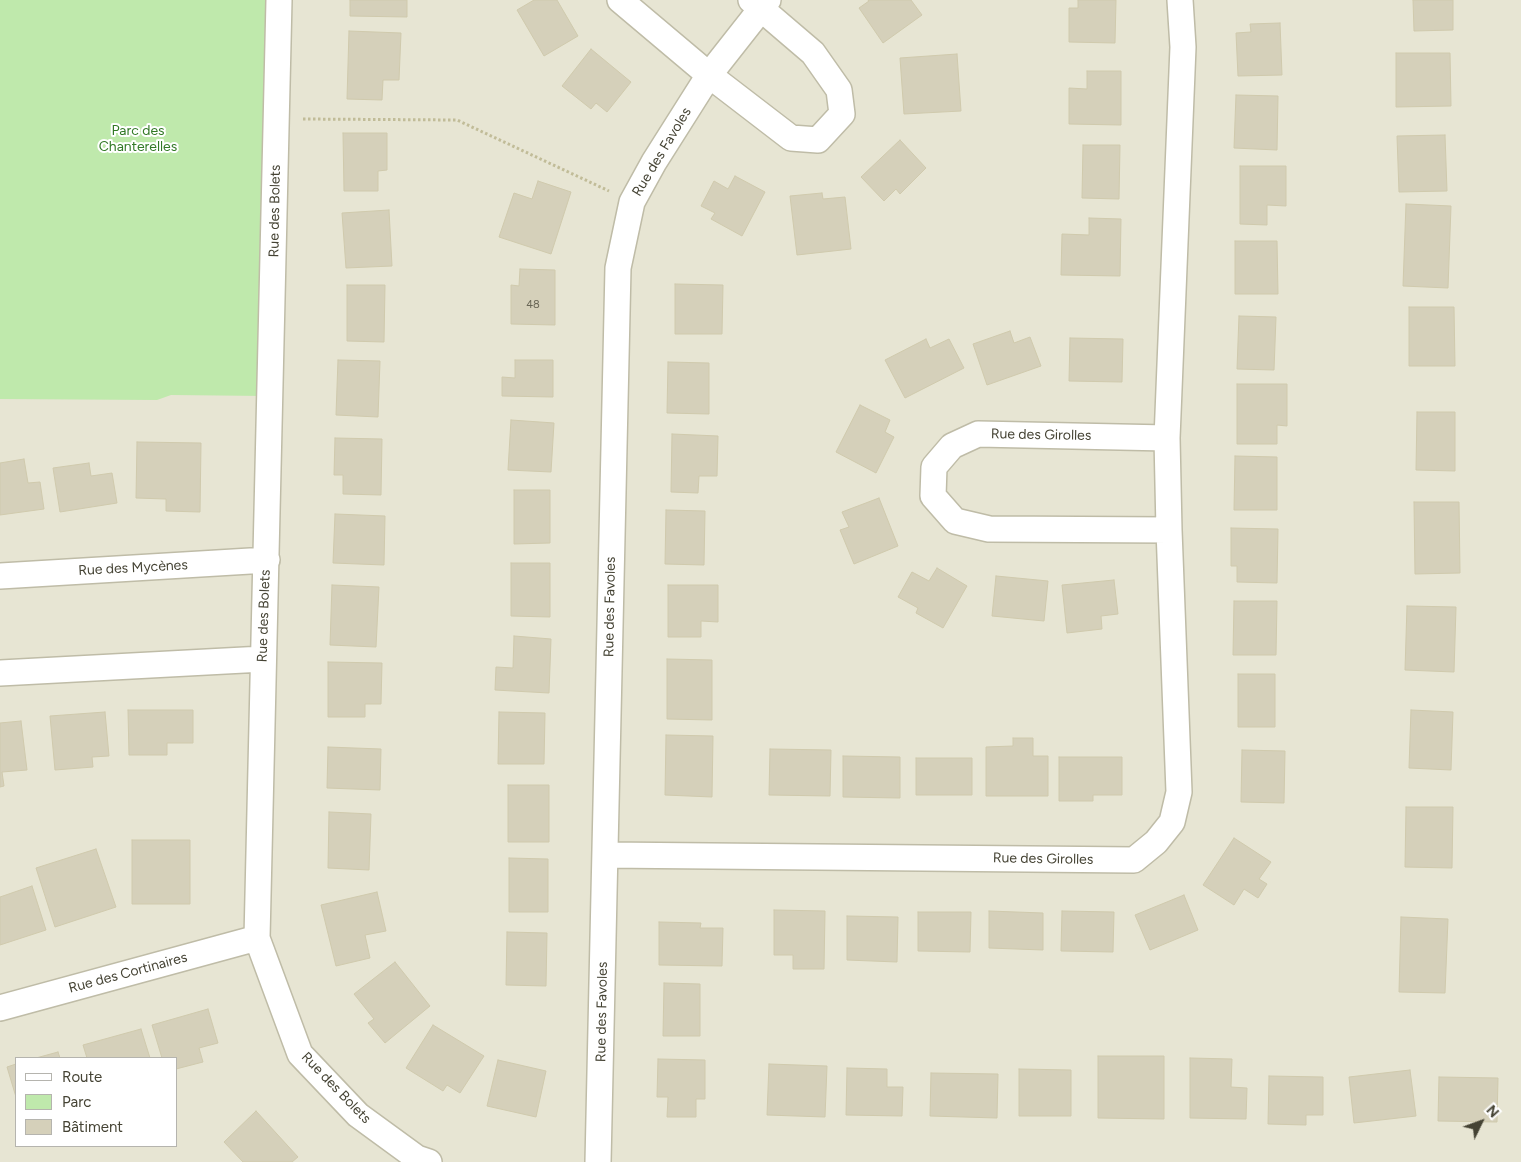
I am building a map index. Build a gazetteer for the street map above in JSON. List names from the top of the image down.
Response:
{
  "streets": {
    "street": [
      "Rue des Favoles",
      "Rue des Bolets",
      "Rue des Girolles",
      "Rue des Mycènes",
      "Rue des Cortinaires"
    ]
  },
  "crossings": [
    ["Rue des Favoles", "Rue des Girolles"],
    ["Rue des Bolets", "Rue des Mycènes"],
    ["Rue des Bolets", "Rue des Cortinaires"]
  ],
  "parks": ["Parc des Chanterelles"],
  "house_numbers": ["48"],
  "legend": ["Route", "Parc", "Bâtiment"],
  "north": "top right"
}
